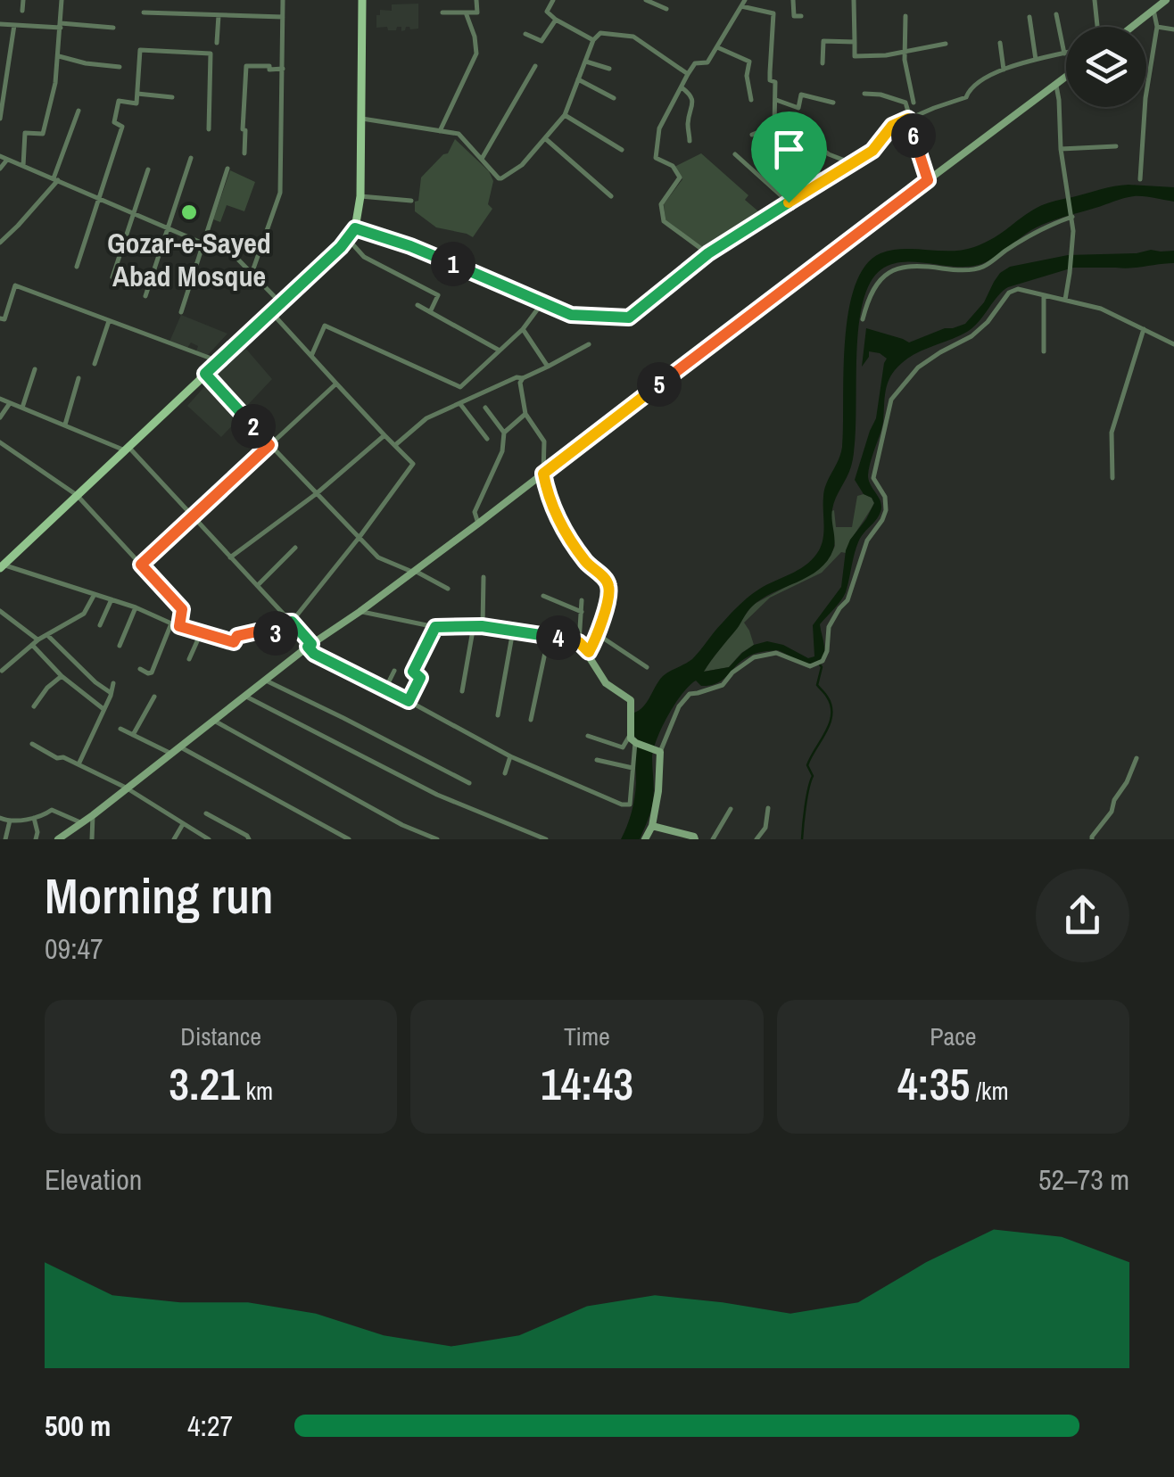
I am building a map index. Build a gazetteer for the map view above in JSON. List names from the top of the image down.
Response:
{
  "places": ["Gozar-e-Sayed Abad Mosque"],
  "page": {
    "pins": [
      "6",
      "1",
      "5",
      "2",
      "3",
      "4"
    ],
    "heading": ["Morning run", "09:47"],
    "stats": [
      ["Distance", "3.21 km"],
      ["Time", "14:43"],
      ["Pace", "4:35 /km"]
    ],
    "chart": ["Elevation", "52–73 m"],
    "list": [
      {
        "name": "500 m",
        "note": "4:27"
      }
    ]
  }
}
